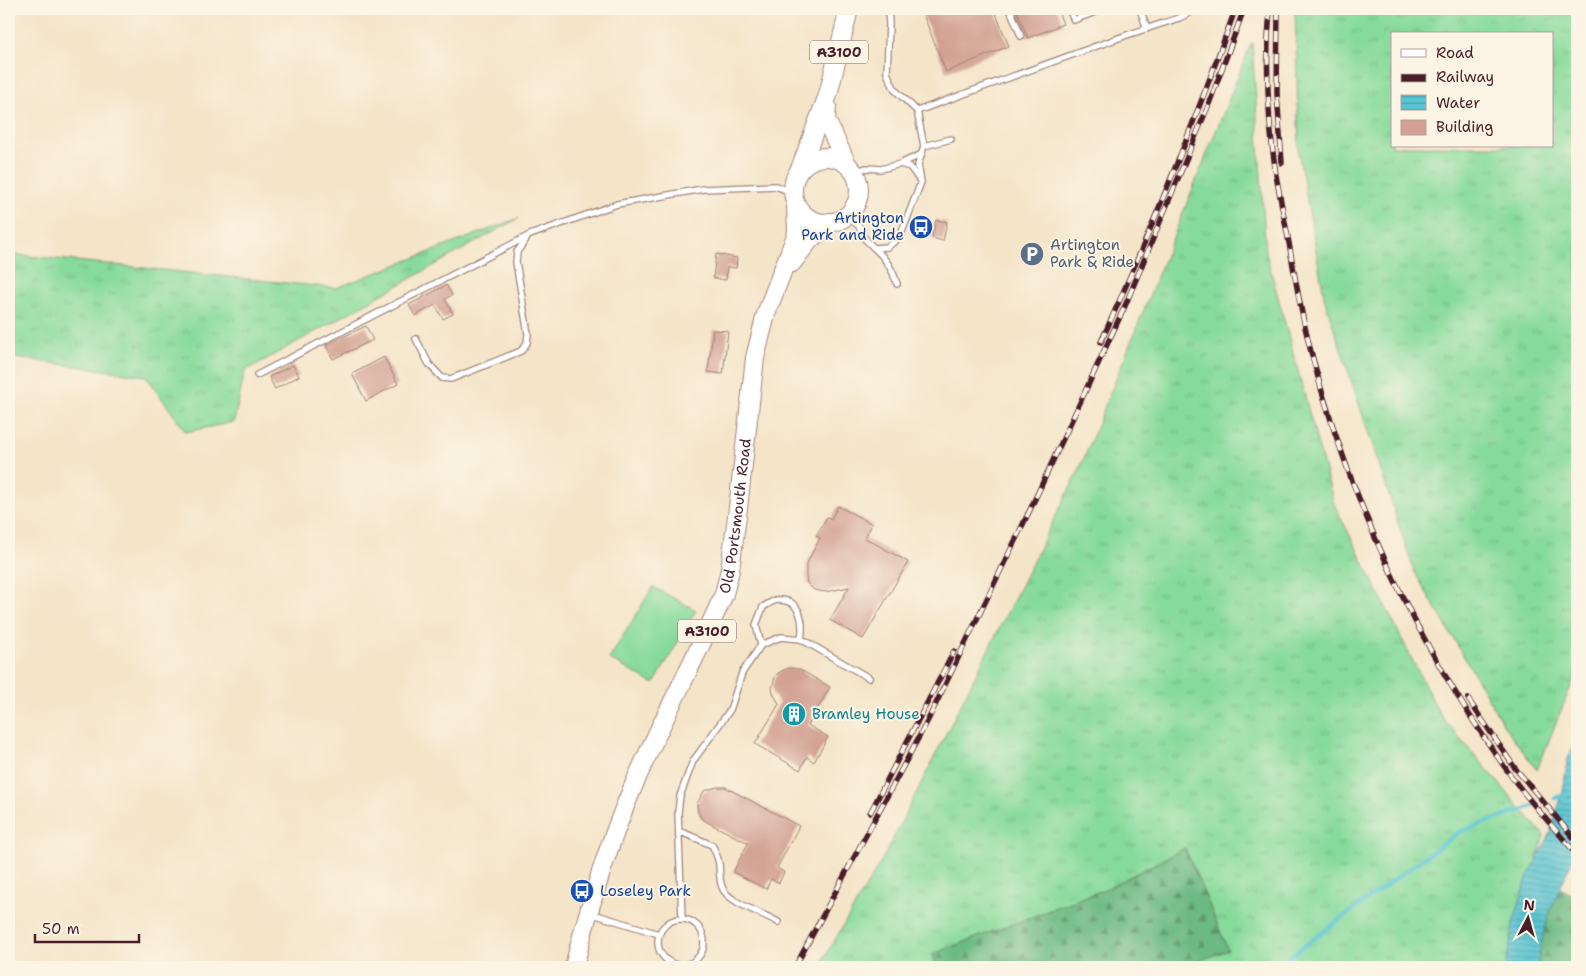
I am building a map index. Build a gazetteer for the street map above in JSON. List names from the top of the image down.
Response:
{
  "streets": {
    "main road": ["A3100", "Old Portsmouth Road"]
  },
  "crossings": [
    ["A3100", "Old Portsmouth Road"]
  ],
  "places": {
    "bus stop": ["Artington Park and Ride", "Loseley Park"],
    "parking": ["Artington Park & Ride"],
    "building": ["Bramley House"]
  },
  "legend": [
    "Road",
    "Railway",
    "Water",
    "Building"
  ],
  "scale_bar": "50 m",
  "north": "top"
}
